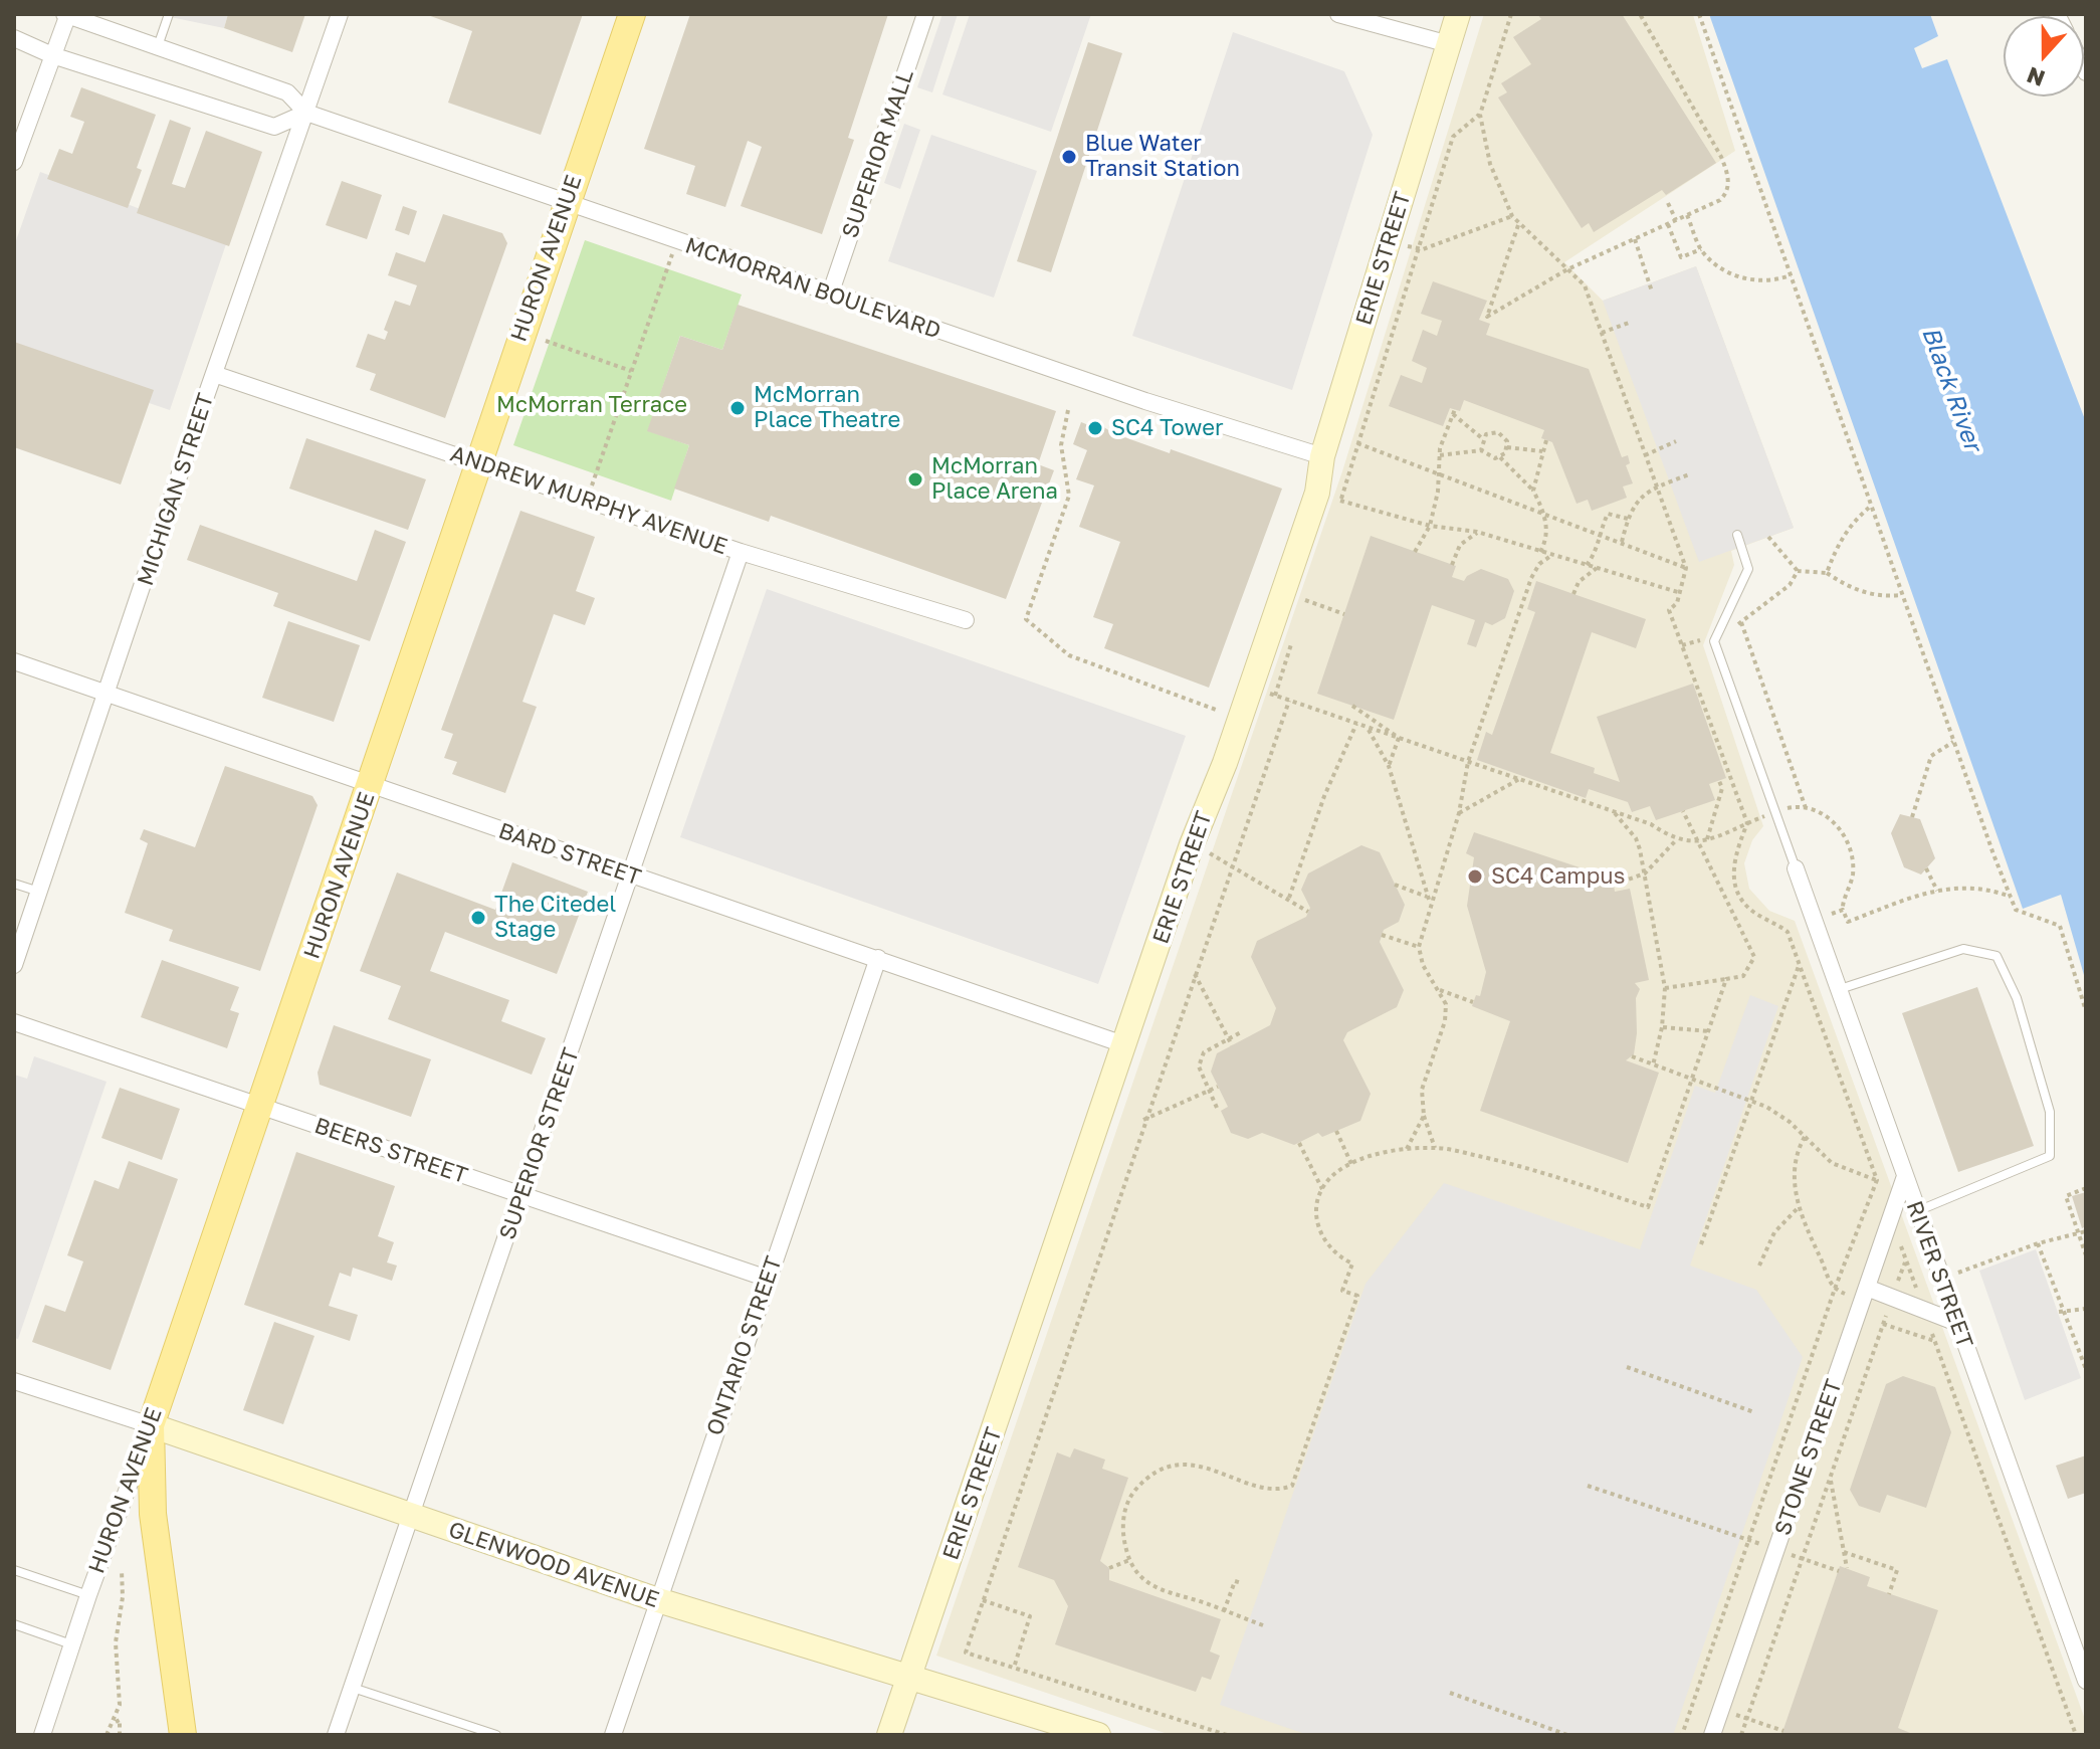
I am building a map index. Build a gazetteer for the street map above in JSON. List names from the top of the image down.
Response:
{
  "streets": {
    "main road": ["HURON AVENUE"],
    "street": [
      "SUPERIOR MALL",
      "ERIE STREET",
      "MCMORRAN BOULEVARD",
      "MICHIGAN STREET",
      "ANDREW MURPHY AVENUE",
      "BARD STREET",
      "SUPERIOR STREET",
      "BEERS STREET",
      "RIVER STREET",
      "ONTARIO STREET",
      "STONE STREET",
      "GLENWOOD AVENUE"
    ]
  },
  "crossings": [
    ["SUPERIOR MALL", "MCMORRAN BOULEVARD"],
    ["HURON AVENUE", "MCMORRAN BOULEVARD"],
    ["HURON AVENUE", "ANDREW MURPHY AVENUE"],
    ["HURON AVENUE", "BARD STREET"],
    ["HURON AVENUE", "BEERS STREET"],
    ["HURON AVENUE", "GLENWOOD AVENUE"],
    ["ERIE STREET", "MCMORRAN BOULEVARD"],
    ["ERIE STREET", "BARD STREET"],
    ["ERIE STREET", "GLENWOOD AVENUE"],
    ["MCMORRAN BOULEVARD", "MICHIGAN STREET"],
    ["MICHIGAN STREET", "ANDREW MURPHY AVENUE"],
    ["MICHIGAN STREET", "BARD STREET"],
    ["ANDREW MURPHY AVENUE", "SUPERIOR STREET"],
    ["BARD STREET", "SUPERIOR STREET"],
    ["BARD STREET", "ONTARIO STREET"],
    ["SUPERIOR STREET", "BEERS STREET"],
    ["SUPERIOR STREET", "GLENWOOD AVENUE"],
    ["BEERS STREET", "ONTARIO STREET"],
    ["RIVER STREET", "STONE STREET"],
    ["ONTARIO STREET", "GLENWOOD AVENUE"]
  ],
  "water": ["Black River"],
  "parks": ["McMorran Terrace"],
  "places": [
    "Blue Water Transit Station",
    "McMorran Place Theatre",
    "SC4 Tower",
    "McMorran Place Arena",
    "SC4 Campus",
    "The Citedel Stage"
  ],
  "north": "bottom"
}
